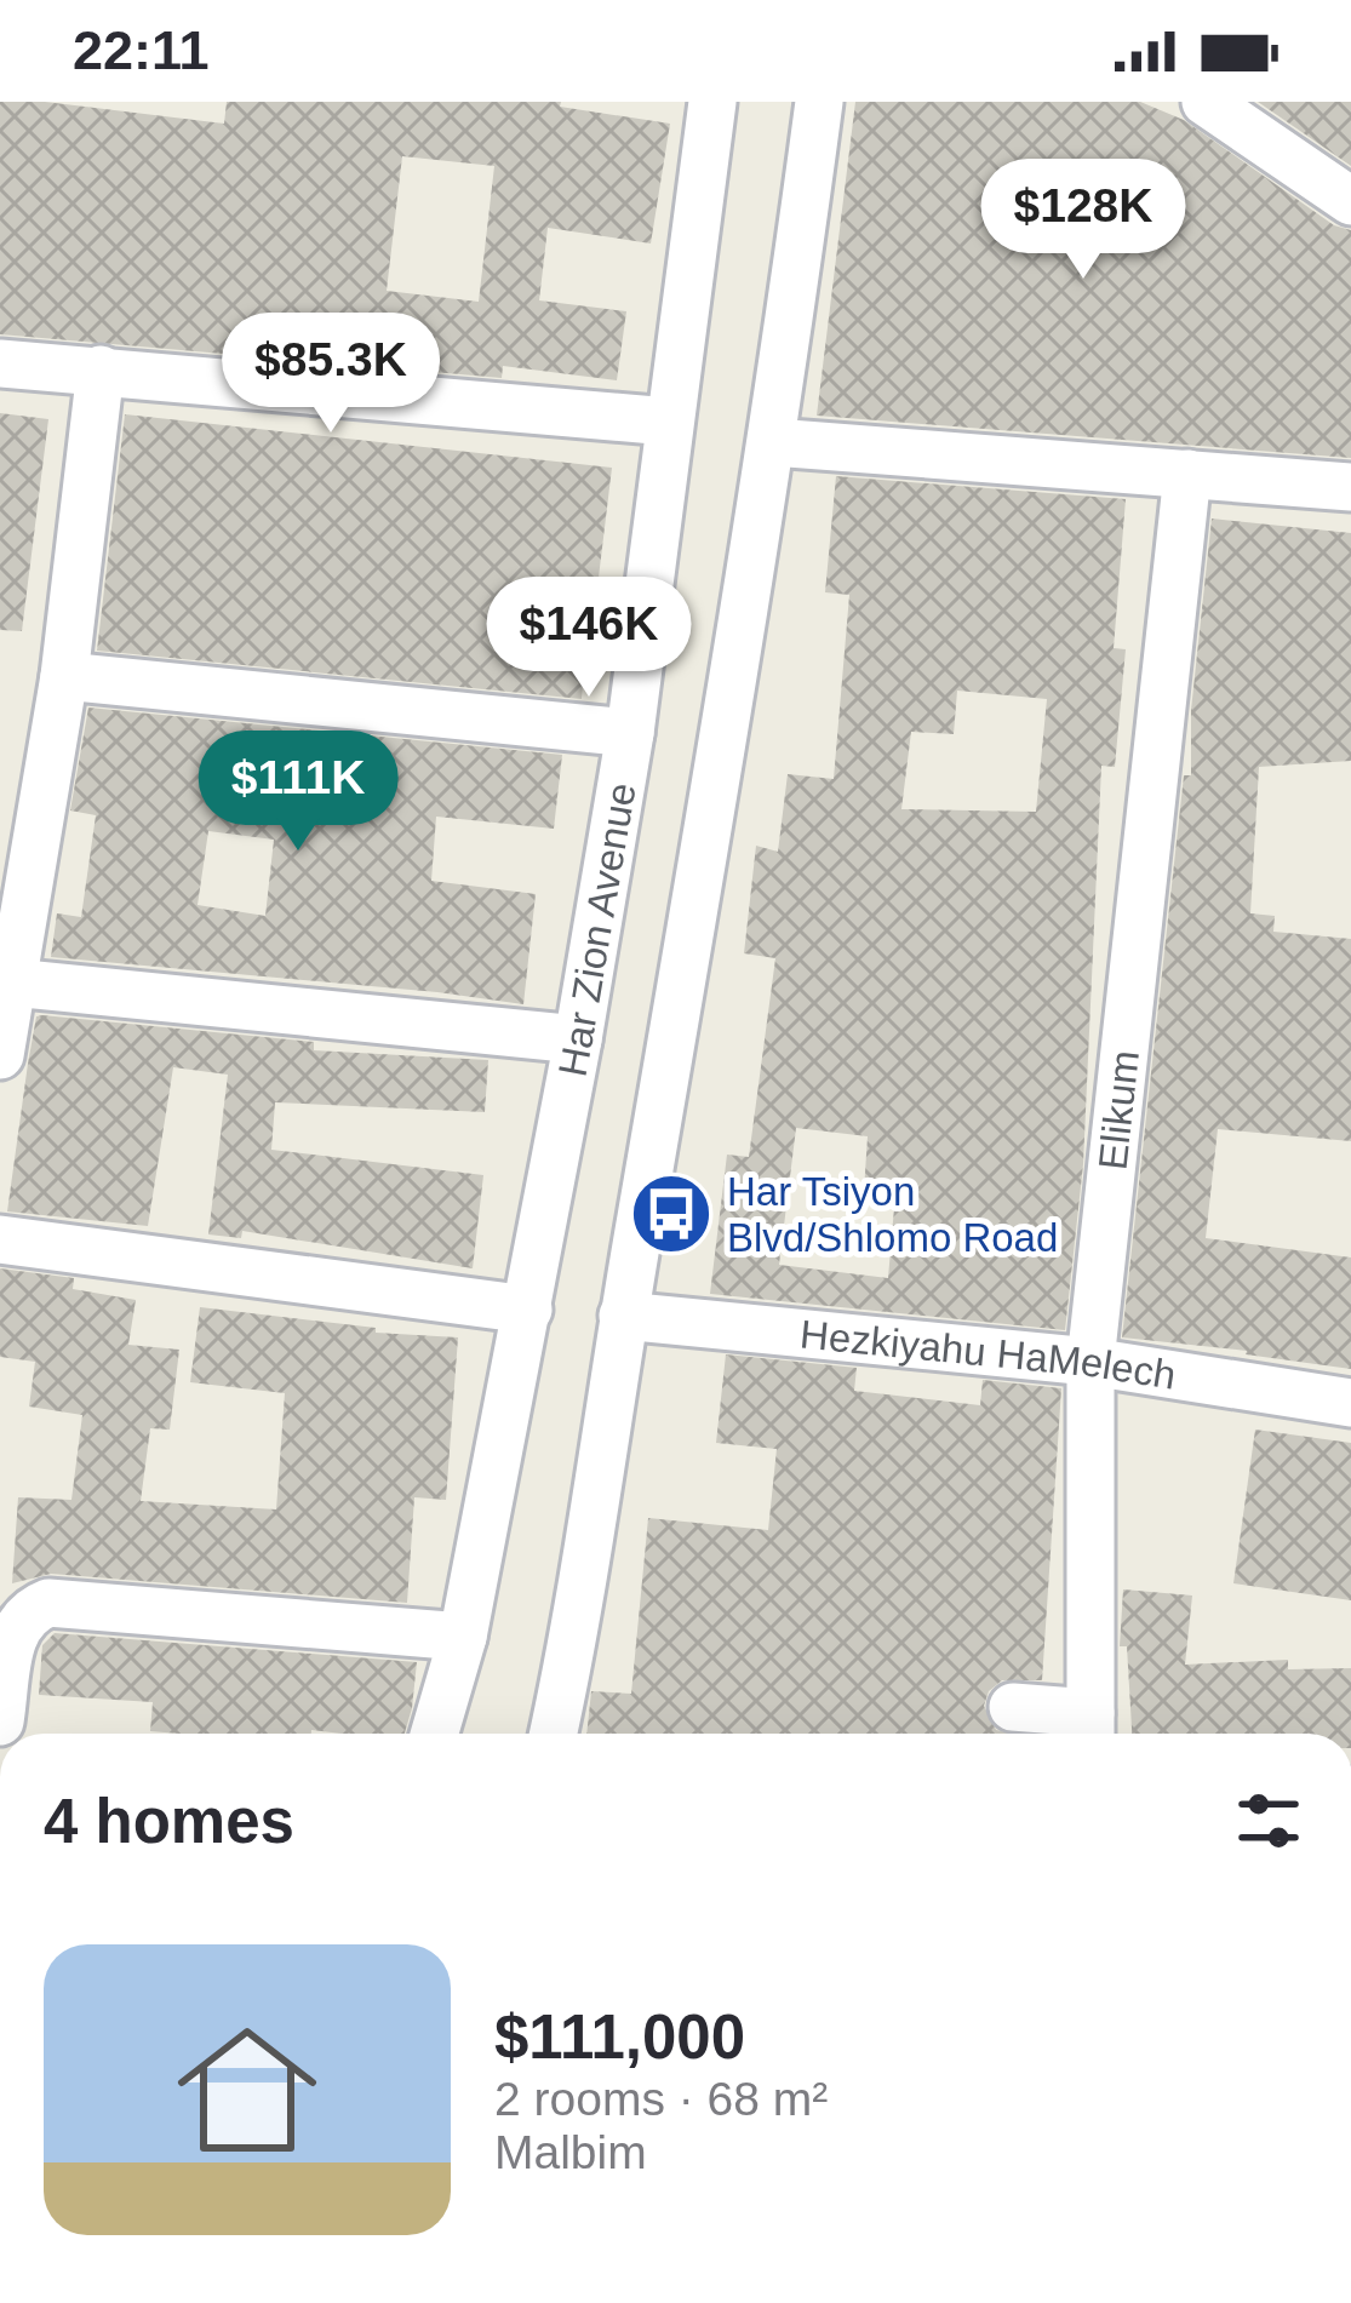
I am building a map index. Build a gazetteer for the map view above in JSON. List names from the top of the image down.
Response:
{
  "streets": {
    "street": ["Har Zion Avenue", "Elikum", "Hezkiyahu HaMelech"]
  },
  "crossings": [
    ["Elikum", "Hezkiyahu HaMelech"]
  ],
  "places": {
    "bus stop": ["Har Tsiyon Blvd/Shlomo Road"]
  },
  "page": {
    "status": "22:11",
    "price": [
      "$128K",
      "$85.3K",
      "$146K",
      "$111K"
    ],
    "heading": "4 homes",
    "list": [
      {
        "name": "$111,000",
        "note": "2 rooms · 68 m² · Malbim"
      }
    ]
  }
}
